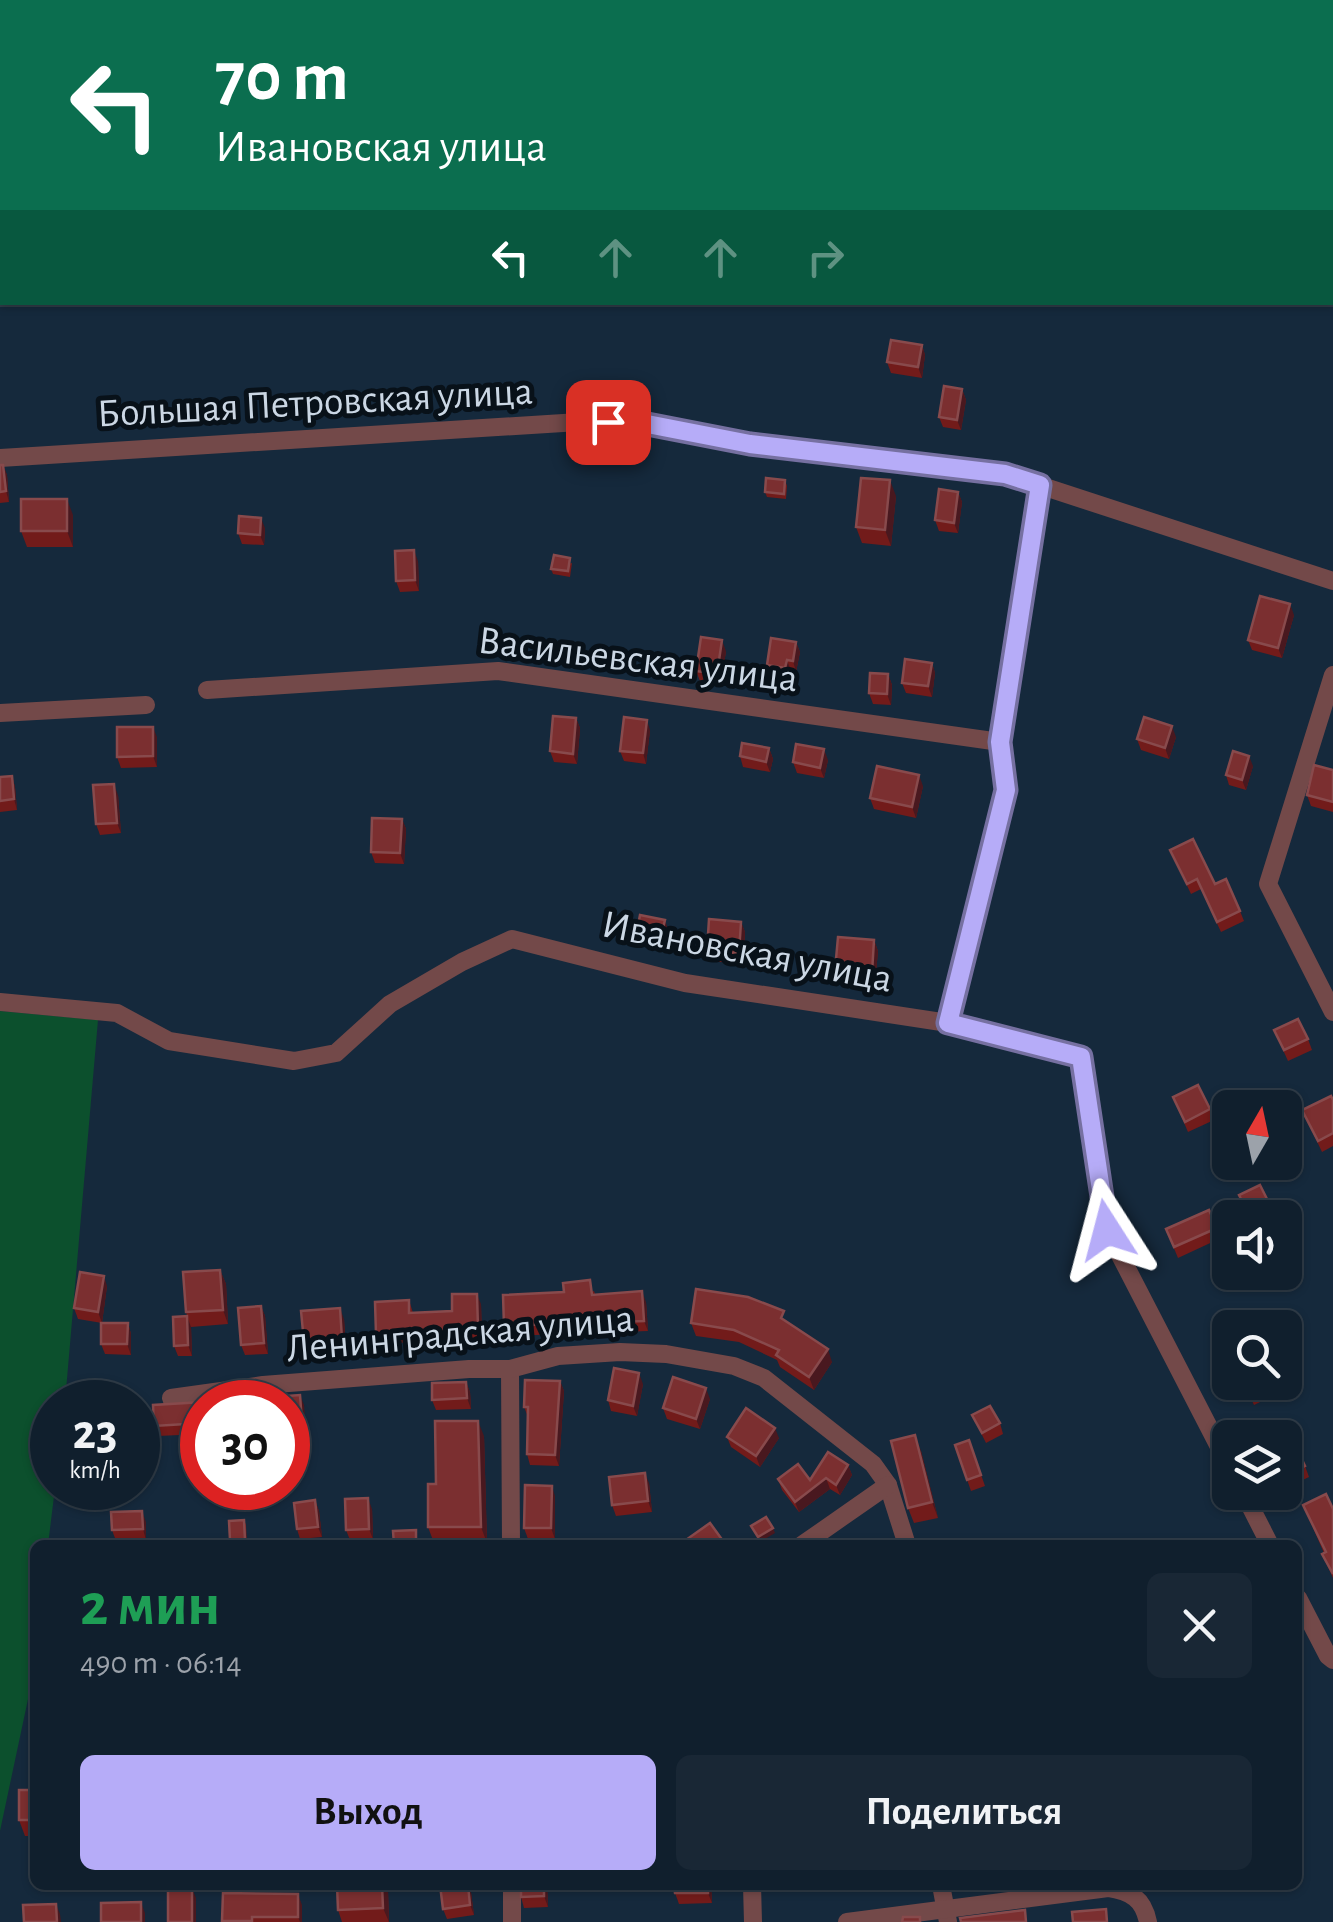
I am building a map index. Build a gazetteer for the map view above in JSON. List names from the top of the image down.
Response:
{
  "streets": {
    "street": [
      "Большая Петровская улица",
      "Васильевская улица",
      "Ивановская улица",
      "Ленинградская улица"
    ]
  },
  "north": "top",
  "page": {
    "turn": ["70 m", "Ивановская улица"],
    "speed": "23 km/h",
    "limit": "30",
    "heading": ["2 мин", "490 m · 06:14"],
    "buttons": ["Выход", "Поделиться"]
  }
}
